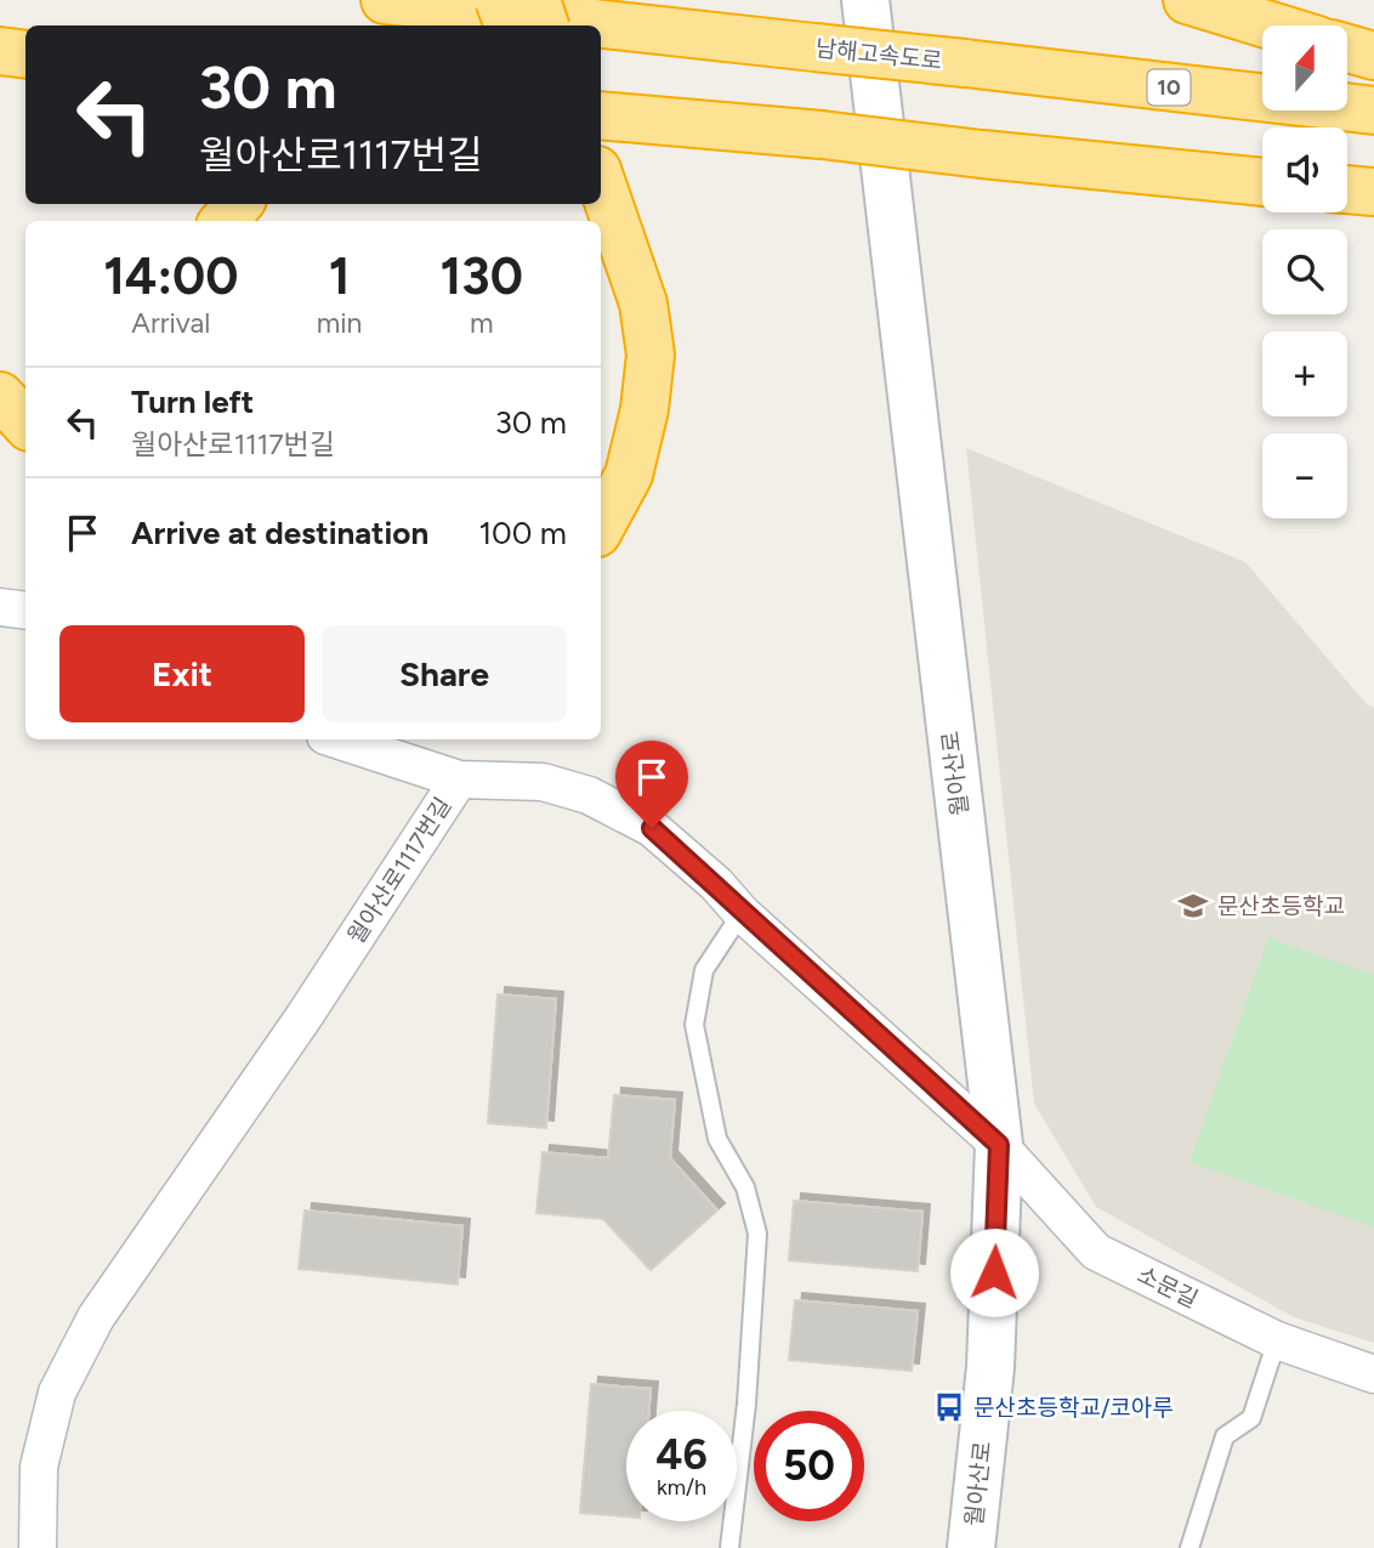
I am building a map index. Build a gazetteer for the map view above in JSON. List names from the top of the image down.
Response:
{
  "streets": {
    "highway": ["남해고속도로", "10"],
    "main road": ["월아산로"],
    "street": ["월아산로1117번길", "소문길"]
  },
  "crossings": [
    ["월아산로", "월아산로1117번길"],
    ["월아산로", "소문길"],
    ["월아산로1117번길", "소문길"]
  ],
  "places": {
    "school or university": ["문산초등학교"],
    "bus stop": ["문산초등학교/코아루"]
  },
  "north": "top",
  "page": {
    "map_buttons": ["+", "−"],
    "turn": ["30 m", "월아산로1117번길"],
    "eta": [
      "14:00",
      "Arrival",
      "1",
      "min",
      "130",
      "m"
    ],
    "list": [
      {
        "name": "Turn left",
        "note": "월아산로1117번길",
        "value": "30 m"
      },
      {
        "name": "Arrive at destination",
        "value": "100 m"
      }
    ],
    "buttons": ["Exit", "Share"],
    "speed": "46 km/h",
    "limit": "50"
  }
}
